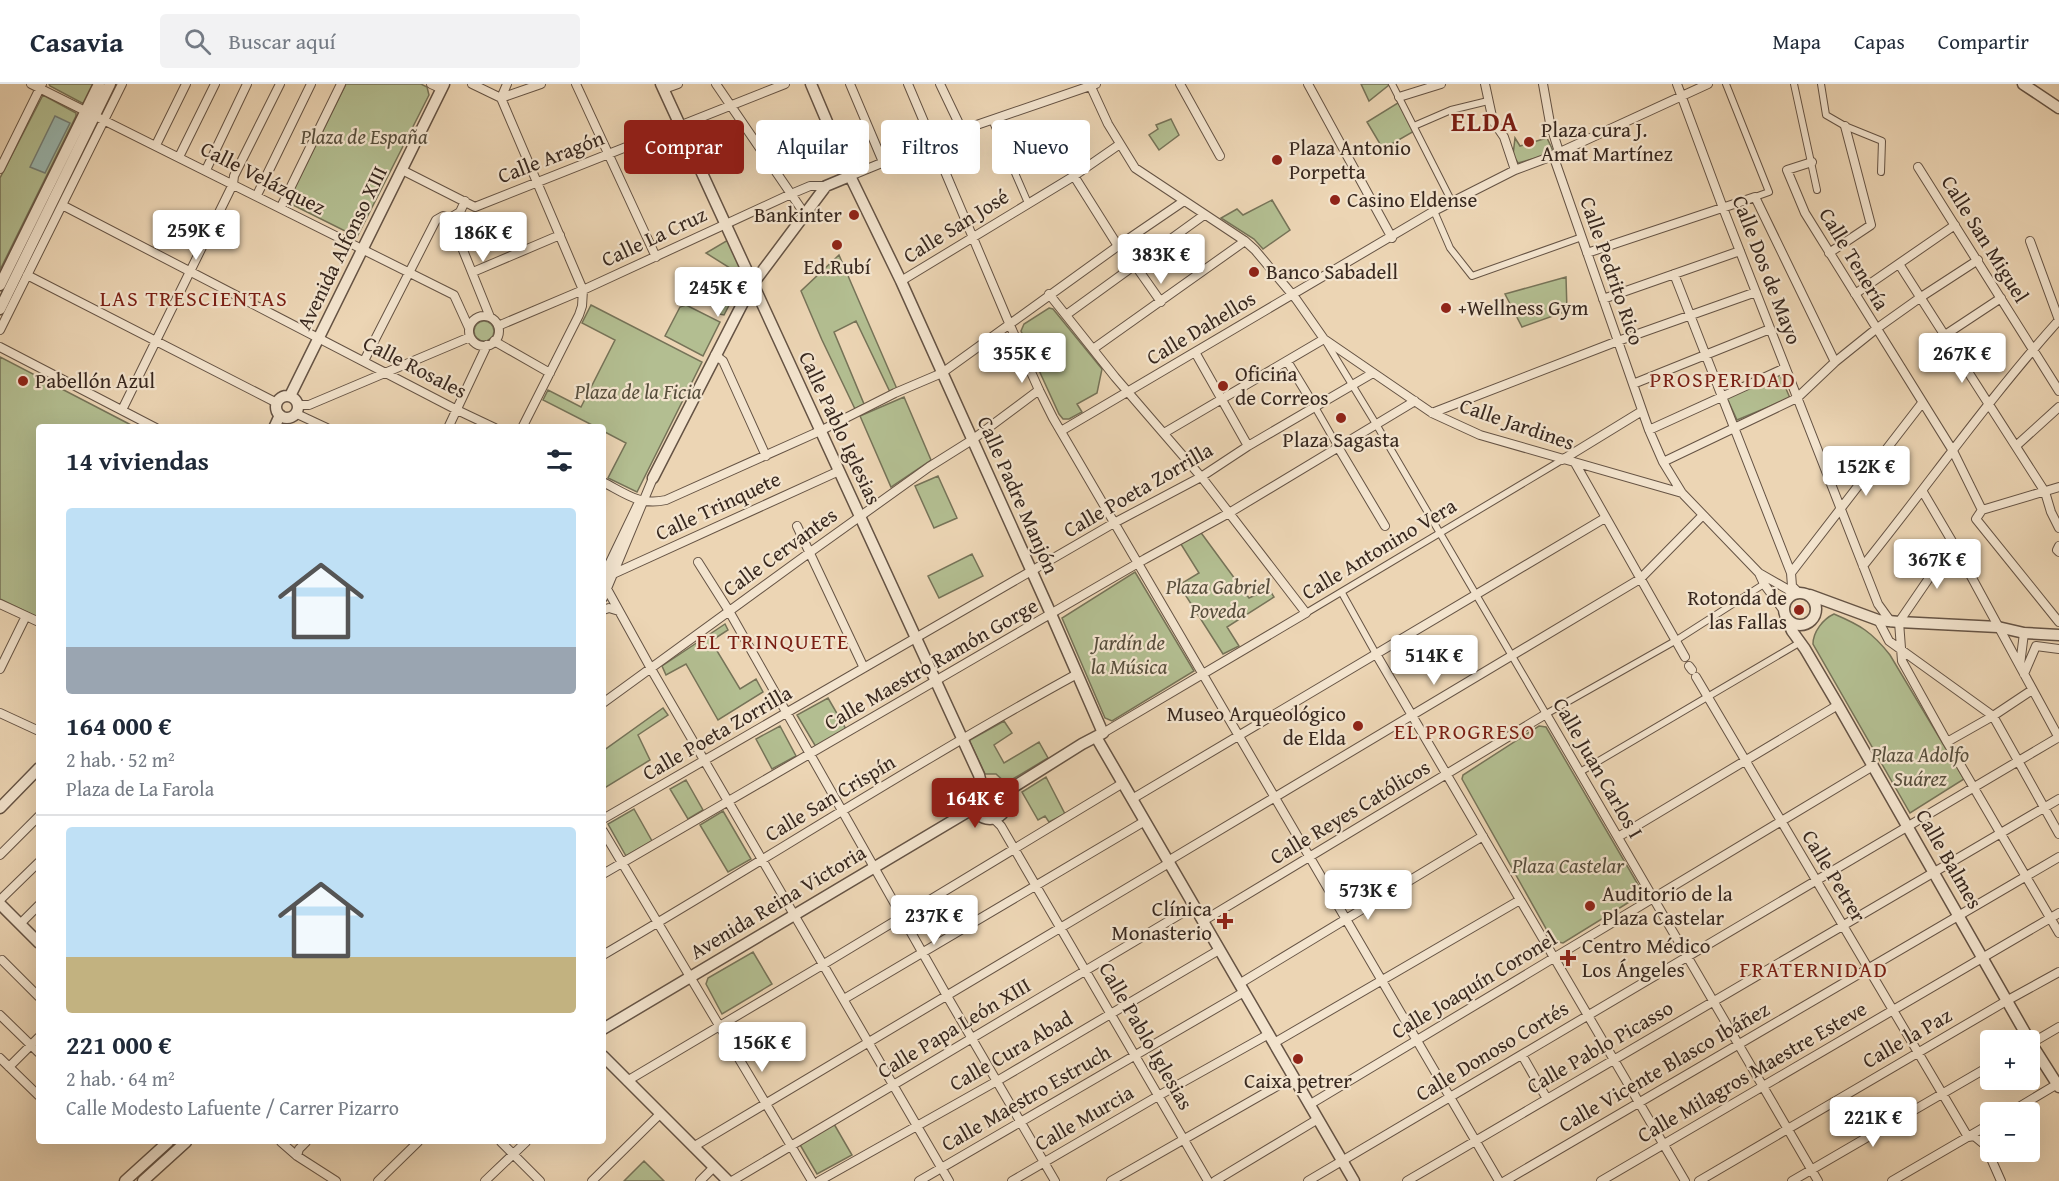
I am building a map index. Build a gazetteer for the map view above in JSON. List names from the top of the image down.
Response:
{
  "streets": {
    "street": [
      "Calle Aragón",
      "Calle Velázquez",
      "Calle San José",
      "Calle La Cruz",
      "Calle San Miguel",
      "Avenida Alfonso XIII",
      "Calle Tenería",
      "Calle Dos de Mayo",
      "Calle Pedrito Rico",
      "Calle Dahellos",
      "Calle Rosales",
      "Calle Jardines",
      "Calle Pablo Iglesias",
      "Calle Poeta Zorrilla",
      "Calle Padre Manjón",
      "Calle Trinquete",
      "Calle Antonino Vera",
      "Calle Cervantes",
      "Calle Maestro Ramón Gorge",
      "Calle Juan Carlos I",
      "Calle San Crispín",
      "Calle Reyes Católicos",
      "Calle Balmes",
      "Calle Petrer",
      "Avenida Reina Victoria",
      "Calle Joaquín Coronel",
      "Calle Papa León XIII",
      "Calle la Paz",
      "Calle Pablo Picasso",
      "Calle Cura Abad",
      "Calle Donoso Cortés",
      "Calle Vicente Blasco Ibáñez",
      "Calle Milagros Maestre Esteve",
      "Calle Maestro Estruch",
      "Calle Murcia"
    ]
  },
  "crossings": [
    ["Calle Aragón", "Avenida Alfonso XIII"],
    ["Calle Velázquez", "Calle La Cruz"],
    ["Calle Velázquez", "Avenida Alfonso XIII"],
    ["Calle San José", "Calle Jardines"],
    ["Calle San José", "Calle Padre Manjón"],
    ["Calle La Cruz", "Calle Pablo Iglesias"],
    ["Avenida Alfonso XIII", "Calle Rosales"],
    ["Calle Dos de Mayo", "Calle Dahellos"],
    ["Calle Pedrito Rico", "Calle Dahellos"],
    ["Calle Pedrito Rico", "Calle Jardines"],
    ["Calle Pedrito Rico", "Calle Antonino Vera"],
    ["Calle Pedrito Rico", "Calle Balmes"],
    ["Calle Dahellos", "Calle Jardines"],
    ["Calle Jardines", "Calle Antonino Vera"],
    ["Calle Jardines", "Calle Juan Carlos I"],
    ["Calle Pablo Iglesias", "Calle Poeta Zorrilla"],
    ["Calle Pablo Iglesias", "Calle Trinquete"],
    ["Calle Pablo Iglesias", "Calle Cervantes"],
    ["Calle Pablo Iglesias", "Calle Maestro Ramón Gorge"],
    ["Calle Pablo Iglesias", "Calle San Crispín"],
    ["Calle Pablo Iglesias", "Avenida Reina Victoria"],
    ["Calle Pablo Iglesias", "Calle Papa León XIII"],
    ["Calle Pablo Iglesias", "Calle Cura Abad"],
    ["Calle Pablo Iglesias", "Calle Maestro Estruch"],
    ["Calle Pablo Iglesias", "Calle Murcia"],
    ["Calle Poeta Zorrilla", "Calle Padre Manjón"],
    ["Calle Padre Manjón", "Calle Antonino Vera"],
    ["Calle Padre Manjón", "Calle Cervantes"],
    ["Calle Padre Manjón", "Calle Maestro Ramón Gorge"],
    ["Calle Padre Manjón", "Calle San Crispín"],
    ["Calle Padre Manjón", "Calle Reyes Católicos"],
    ["Calle Padre Manjón", "Calle Joaquín Coronel"],
    ["Calle Padre Manjón", "Calle Papa León XIII"],
    ["Calle Padre Manjón", "Calle Cura Abad"],
    ["Calle Padre Manjón", "Calle Donoso Cortés"],
    ["Calle Padre Manjón", "Calle Maestro Estruch"],
    ["Calle Padre Manjón", "Calle Murcia"],
    ["Calle Antonino Vera", "Calle Juan Carlos I"],
    ["Calle Juan Carlos I", "Calle Reyes Católicos"],
    ["Calle Juan Carlos I", "Calle Joaquín Coronel"],
    ["Calle Juan Carlos I", "Calle la Paz"],
    ["Calle Juan Carlos I", "Calle Pablo Picasso"],
    ["Calle Juan Carlos I", "Calle Donoso Cortés"],
    ["Calle Juan Carlos I", "Calle Vicente Blasco Ibáñez"],
    ["Calle Juan Carlos I", "Calle Milagros Maestre Esteve"],
    ["Calle Balmes", "Calle Joaquín Coronel"],
    ["Calle Balmes", "Calle la Paz"],
    ["Calle Balmes", "Calle Pablo Picasso"],
    ["Calle Balmes", "Calle Donoso Cortés"],
    ["Calle Balmes", "Calle Vicente Blasco Ibáñez"],
    ["Calle Balmes", "Calle Milagros Maestre Esteve"],
    ["Calle Petrer", "Calle Joaquín Coronel"],
    ["Calle Petrer", "Calle la Paz"],
    ["Calle Petrer", "Calle Pablo Picasso"],
    ["Calle Petrer", "Calle Donoso Cortés"],
    ["Calle Petrer", "Calle Vicente Blasco Ibáñez"],
    ["Calle Petrer", "Calle Milagros Maestre Esteve"]
  ],
  "districts": [
    "ELDA",
    "LAS TRESCIENTAS",
    "PROSPERIDAD",
    "EL TRINQUETE",
    "EL PROGRESO",
    "FRATERNIDAD"
  ],
  "parks": [
    "Plaza de España",
    "Plaza de la Ficia",
    "Plaza Gabriel Poveda",
    "Jardín de la Música",
    "Plaza Adolfo Suárez",
    "Plaza Castelar"
  ],
  "places": {
    "other": [
      "Plaza cura J. Amat Martínez",
      "Plaza Antonio Porpetta",
      "Casino Eldense",
      "Bankinter",
      "Ed.Rubí",
      "Banco Sabadell",
      "+Wellness Gym",
      "Pabellón Azul",
      "Oficina de Correos",
      "Plaza Sagasta",
      "Rotonda de las Fallas",
      "Museo Arqueológico de Elda",
      "Auditorio de la Plaza Castelar",
      "Caixa petrer"
    ],
    "health": ["Clínica Monasterio", "Centro Médico Los Ángeles"]
  },
  "page": {
    "header": "Casavia",
    "search": "Buscar aquí",
    "nav": ["Mapa", "Capas", "Compartir"],
    "chip": [
      "Comprar",
      "Alquilar",
      "Filtros",
      "Nuevo"
    ],
    "price": [
      "259K €",
      "186K €",
      "383K €",
      "245K €",
      "355K €",
      "267K €",
      "152K €",
      "367K €",
      "514K €",
      "164K €",
      "573K €",
      "237K €",
      "156K €",
      "221K €"
    ],
    "heading": "14 viviendas",
    "list": [
      {
        "name": "164 000 €",
        "note": "2 hab. · 52 m² · Plaza de La Farola"
      },
      {
        "name": "221 000 €",
        "note": "2 hab. · 64 m² · Calle Modesto Lafuente / Carrer Pizarro"
      }
    ],
    "map_buttons": ["+", "−"]
  }
}
